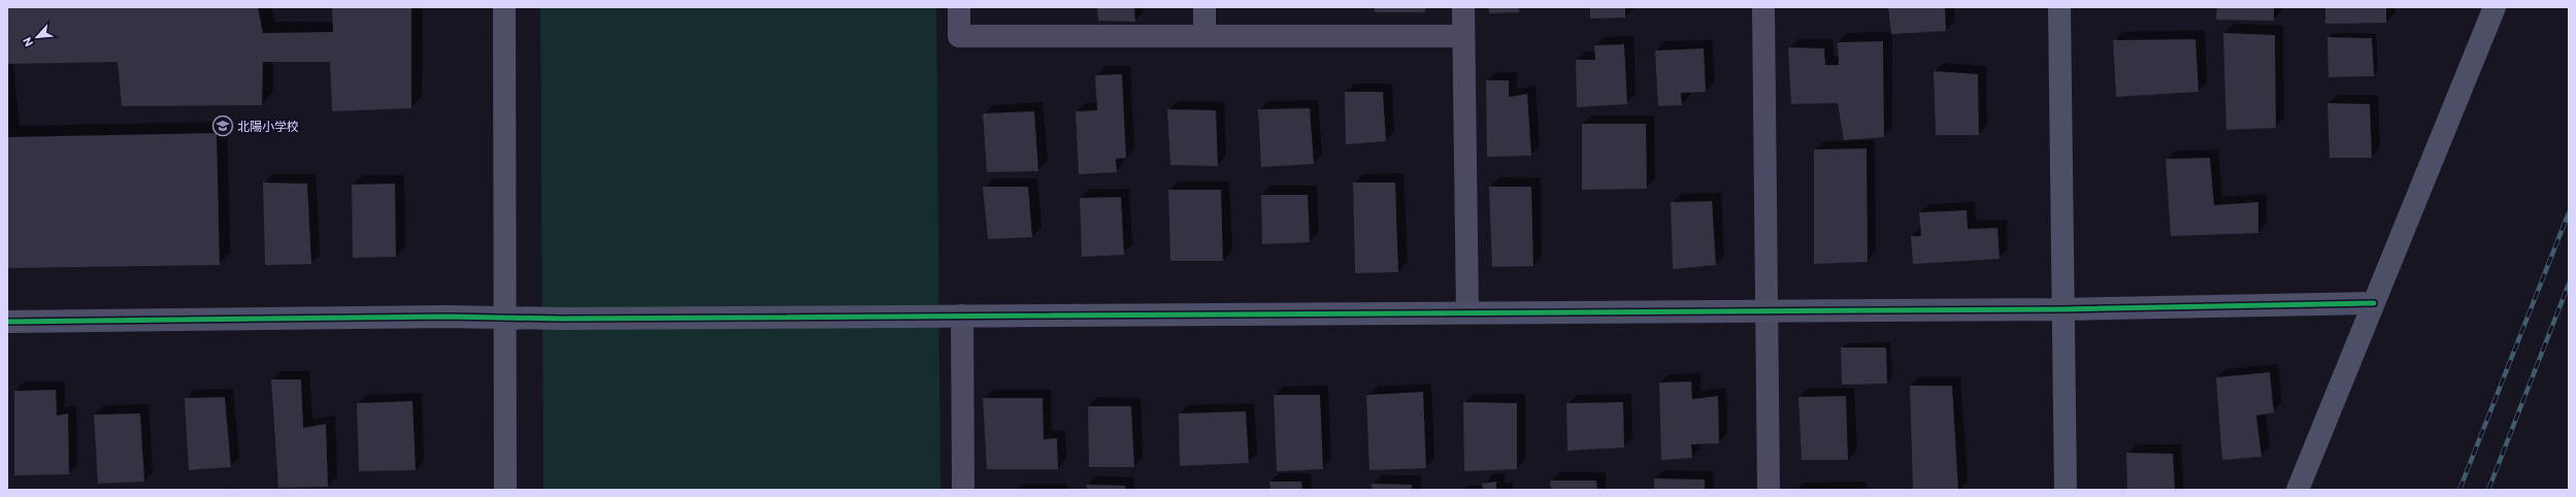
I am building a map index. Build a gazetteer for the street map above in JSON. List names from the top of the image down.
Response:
{
  "places": {
    "school or university": ["北陽小学校"]
  },
  "north": "bottom left"
}
